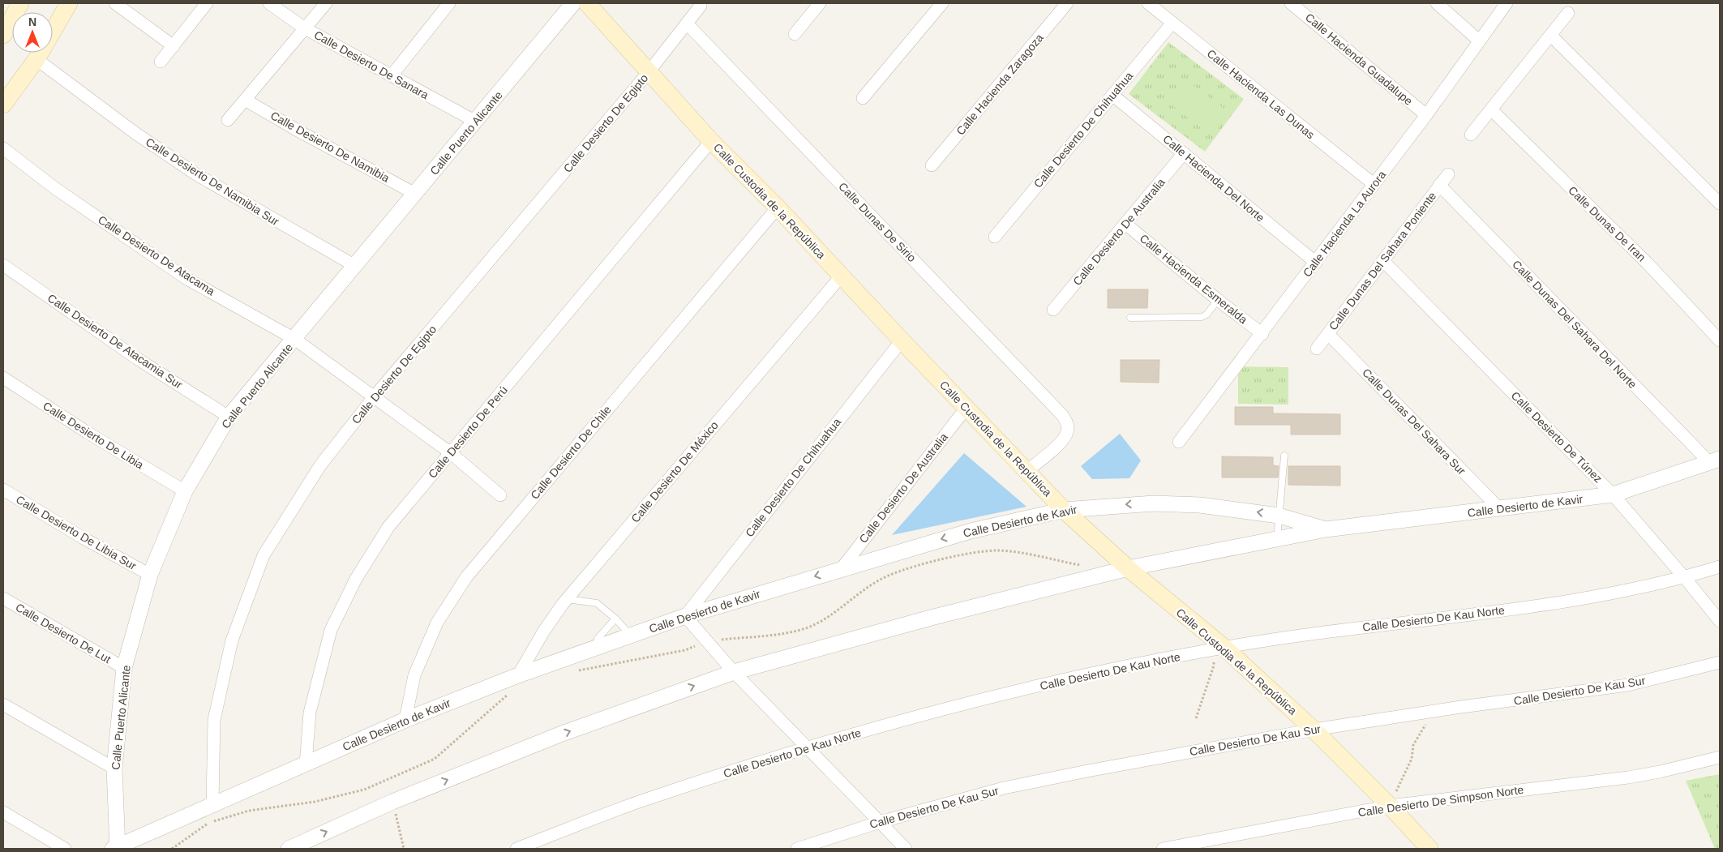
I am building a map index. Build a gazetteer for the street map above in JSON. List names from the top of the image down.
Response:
{
  "streets": {
    "main road": ["Calle Custodia de la República"],
    "street": [
      "Calle Hacienda Guadalupe",
      "Calle Desierto De Sanara",
      "Calle Hacienda Zaragoza",
      "Calle Hacienda Las Dunas",
      "Calle Desierto De Egipto",
      "Calle Desierto De Chihuahua",
      "Calle Puerto Alicante",
      "Calle Desierto De Namibia",
      "Calle Hacienda Del Norte",
      "Calle Desierto De Namibia Sur",
      "Calle Dunas De Sirio",
      "Calle Hacienda La Aurora",
      "Calle Dunas De Iran",
      "Calle Desierto De Australia",
      "Calle Desierto De Atacama",
      "Calle Dunas Del Sahara Poniente",
      "Calle Hacienda Esmeralda",
      "Calle Dunas Del Sahara Del Norte",
      "Calle Desierto De Atacamia Sur",
      "Calle Dunas Del Sahara Sur",
      "Calle Desierto De Perú",
      "Calle Desierto De Libia",
      "Calle Desierto De Túnez",
      "Calle Desierto De Chile",
      "Calle Desierto De México",
      "Calle Desierto de Kavir",
      "Calle Desierto De Libia Sur",
      "Calle Desierto De Kau Norte",
      "Calle Desierto De Lut",
      "Calle Desierto De Kau Sur",
      "Calle Desierto De Simpson Norte"
    ]
  },
  "crossings": [
    ["Calle Hacienda Guadalupe", "Calle Hacienda La Aurora"],
    ["Calle Desierto De Sanara", "Calle Puerto Alicante"],
    ["Calle Hacienda Las Dunas", "Calle Desierto De Chihuahua"],
    ["Calle Hacienda Las Dunas", "Calle Hacienda La Aurora"],
    ["Calle Desierto De Egipto", "Calle Custodia de la República"],
    ["Calle Desierto De Egipto", "Calle Dunas De Sirio"],
    ["Calle Desierto De Egipto", "Calle Desierto De Atacama"],
    ["Calle Desierto De Egipto", "Calle Desierto de Kavir"],
    ["Calle Desierto De Chihuahua", "Calle Hacienda Del Norte"],
    ["Calle Desierto De Chihuahua", "Calle Custodia de la República"],
    ["Calle Desierto De Chihuahua", "Calle Desierto de Kavir"],
    ["Calle Puerto Alicante", "Calle Desierto De Namibia"],
    ["Calle Puerto Alicante", "Calle Desierto De Namibia Sur"],
    ["Calle Puerto Alicante", "Calle Desierto De Atacama"],
    ["Calle Puerto Alicante", "Calle Desierto De Atacamia Sur"],
    ["Calle Puerto Alicante", "Calle Desierto De Libia"],
    ["Calle Puerto Alicante", "Calle Desierto de Kavir"],
    ["Calle Puerto Alicante", "Calle Desierto De Libia Sur"],
    ["Calle Puerto Alicante", "Calle Desierto De Lut"],
    ["Calle Hacienda Del Norte", "Calle Hacienda La Aurora"],
    ["Calle Hacienda Del Norte", "Calle Desierto De Australia"],
    ["Calle Custodia de la República", "Calle Dunas De Sirio"],
    ["Calle Custodia de la República", "Calle Desierto De Australia"],
    ["Calle Custodia de la República", "Calle Desierto De Perú"],
    ["Calle Custodia de la República", "Calle Desierto De Chile"],
    ["Calle Custodia de la República", "Calle Desierto De México"],
    ["Calle Custodia de la República", "Calle Desierto de Kavir"],
    ["Calle Custodia de la República", "Calle Desierto De Kau Norte"],
    ["Calle Custodia de la República", "Calle Desierto De Kau Sur"],
    ["Calle Custodia de la República", "Calle Desierto De Simpson Norte"],
    ["Calle Hacienda La Aurora", "Calle Hacienda Esmeralda"],
    ["Calle Desierto De Australia", "Calle Hacienda Esmeralda"],
    ["Calle Desierto De Australia", "Calle Desierto de Kavir"],
    ["Calle Desierto De Atacama", "Calle Desierto De Perú"],
    ["Calle Dunas Del Sahara Poniente", "Calle Dunas Del Sahara Del Norte"],
    ["Calle Dunas Del Sahara Poniente", "Calle Dunas Del Sahara Sur"],
    ["Calle Dunas Del Sahara Poniente", "Calle Desierto De Túnez"],
    ["Calle Dunas Del Sahara Del Norte", "Calle Desierto de Kavir"],
    ["Calle Dunas Del Sahara Sur", "Calle Desierto de Kavir"],
    ["Calle Desierto De Perú", "Calle Desierto de Kavir"],
    ["Calle Desierto De Túnez", "Calle Desierto de Kavir"],
    ["Calle Desierto De Túnez", "Calle Desierto De Kau Norte"],
    ["Calle Desierto De Chile", "Calle Desierto de Kavir"],
    ["Calle Desierto De México", "Calle Desierto de Kavir"]
  ],
  "north": "top"
}
